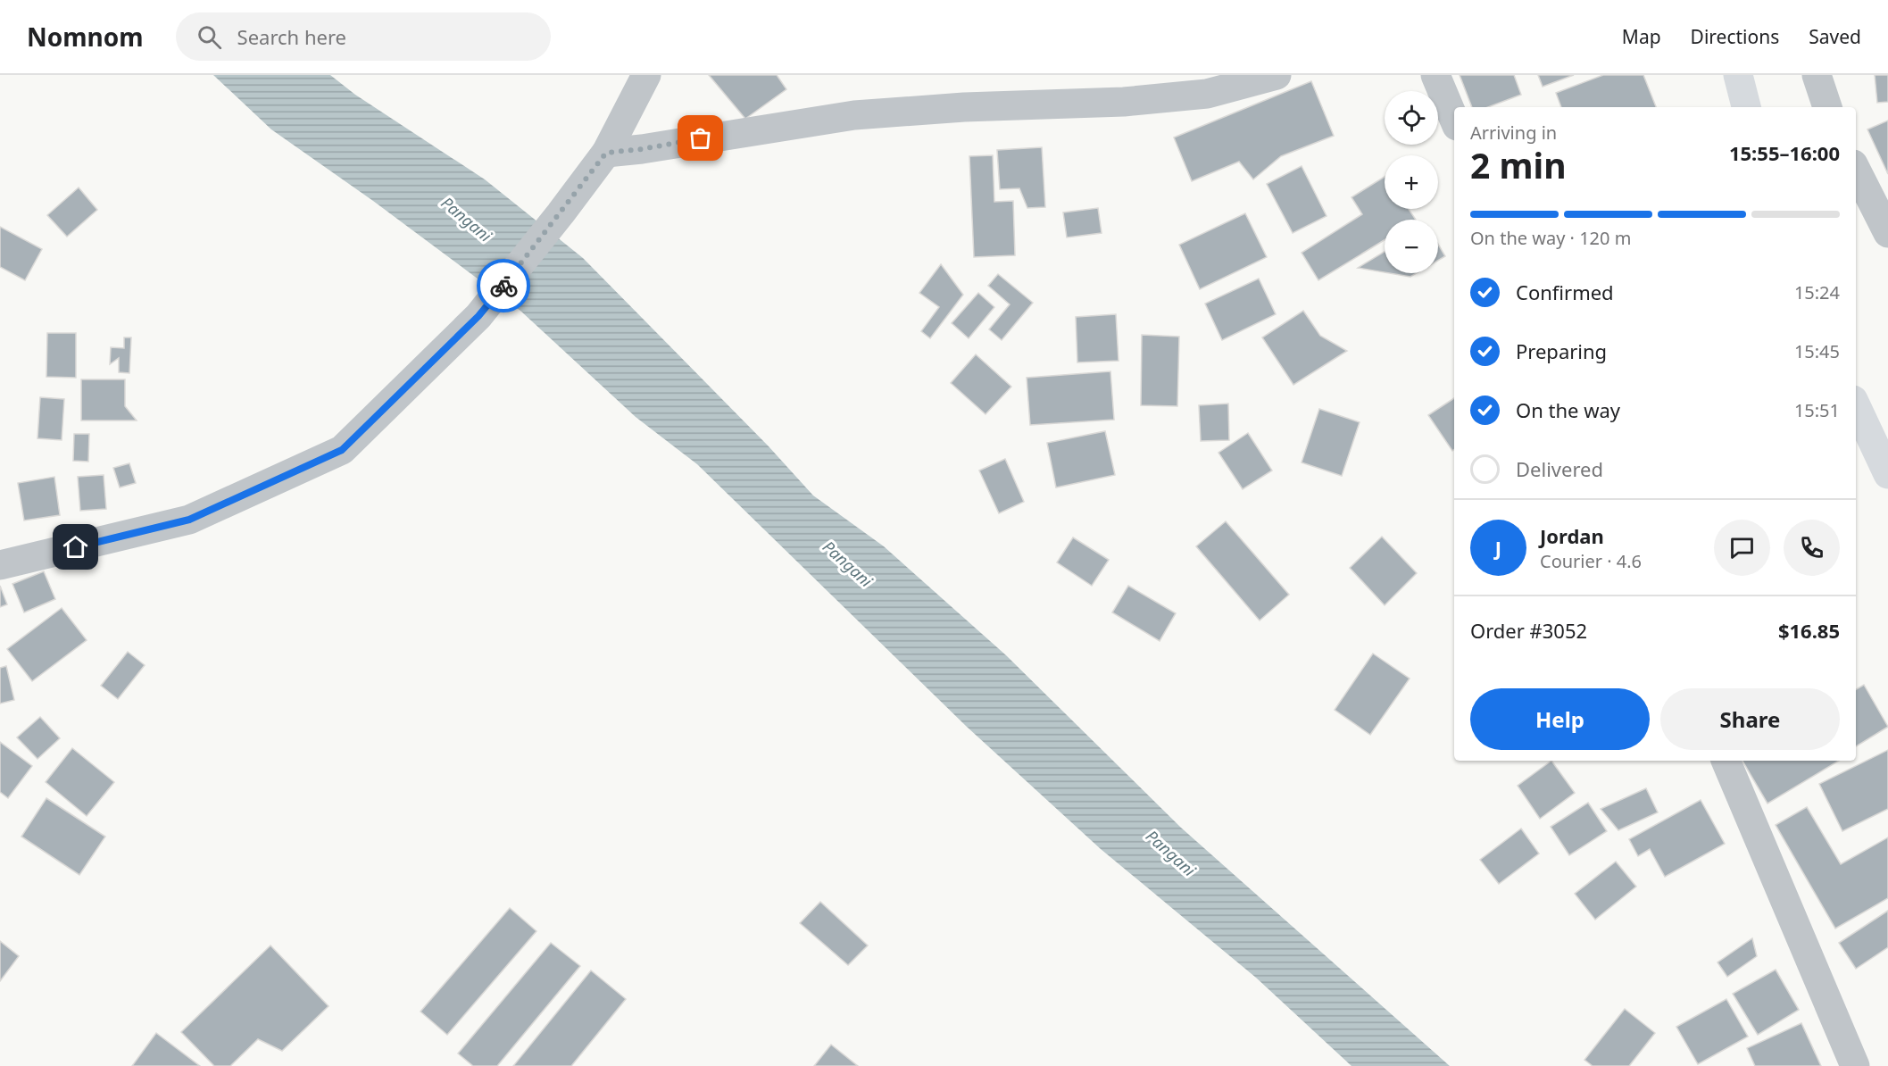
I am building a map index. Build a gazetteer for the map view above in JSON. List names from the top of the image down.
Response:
{
  "water": ["Pangani"],
  "page": {
    "header": "Nomnom",
    "search": "Search here",
    "nav": ["Map", "Directions", "Saved"],
    "map_buttons": ["+", "−"],
    "heading": ["2 min", "Arriving in", "15:55–16:00"],
    "panel": [
      "Jordan",
      "Courier · 4.6",
      "Order #3052",
      "$16.85"
    ],
    "bar": "On the way · 120 m",
    "list": [
      ["Confirmed", "15:24"],
      ["Preparing", "15:45"],
      ["On the way", "15:51"],
      "Delivered"
    ],
    "round": "J",
    "buttons": ["Help", "Share"]
  }
}
